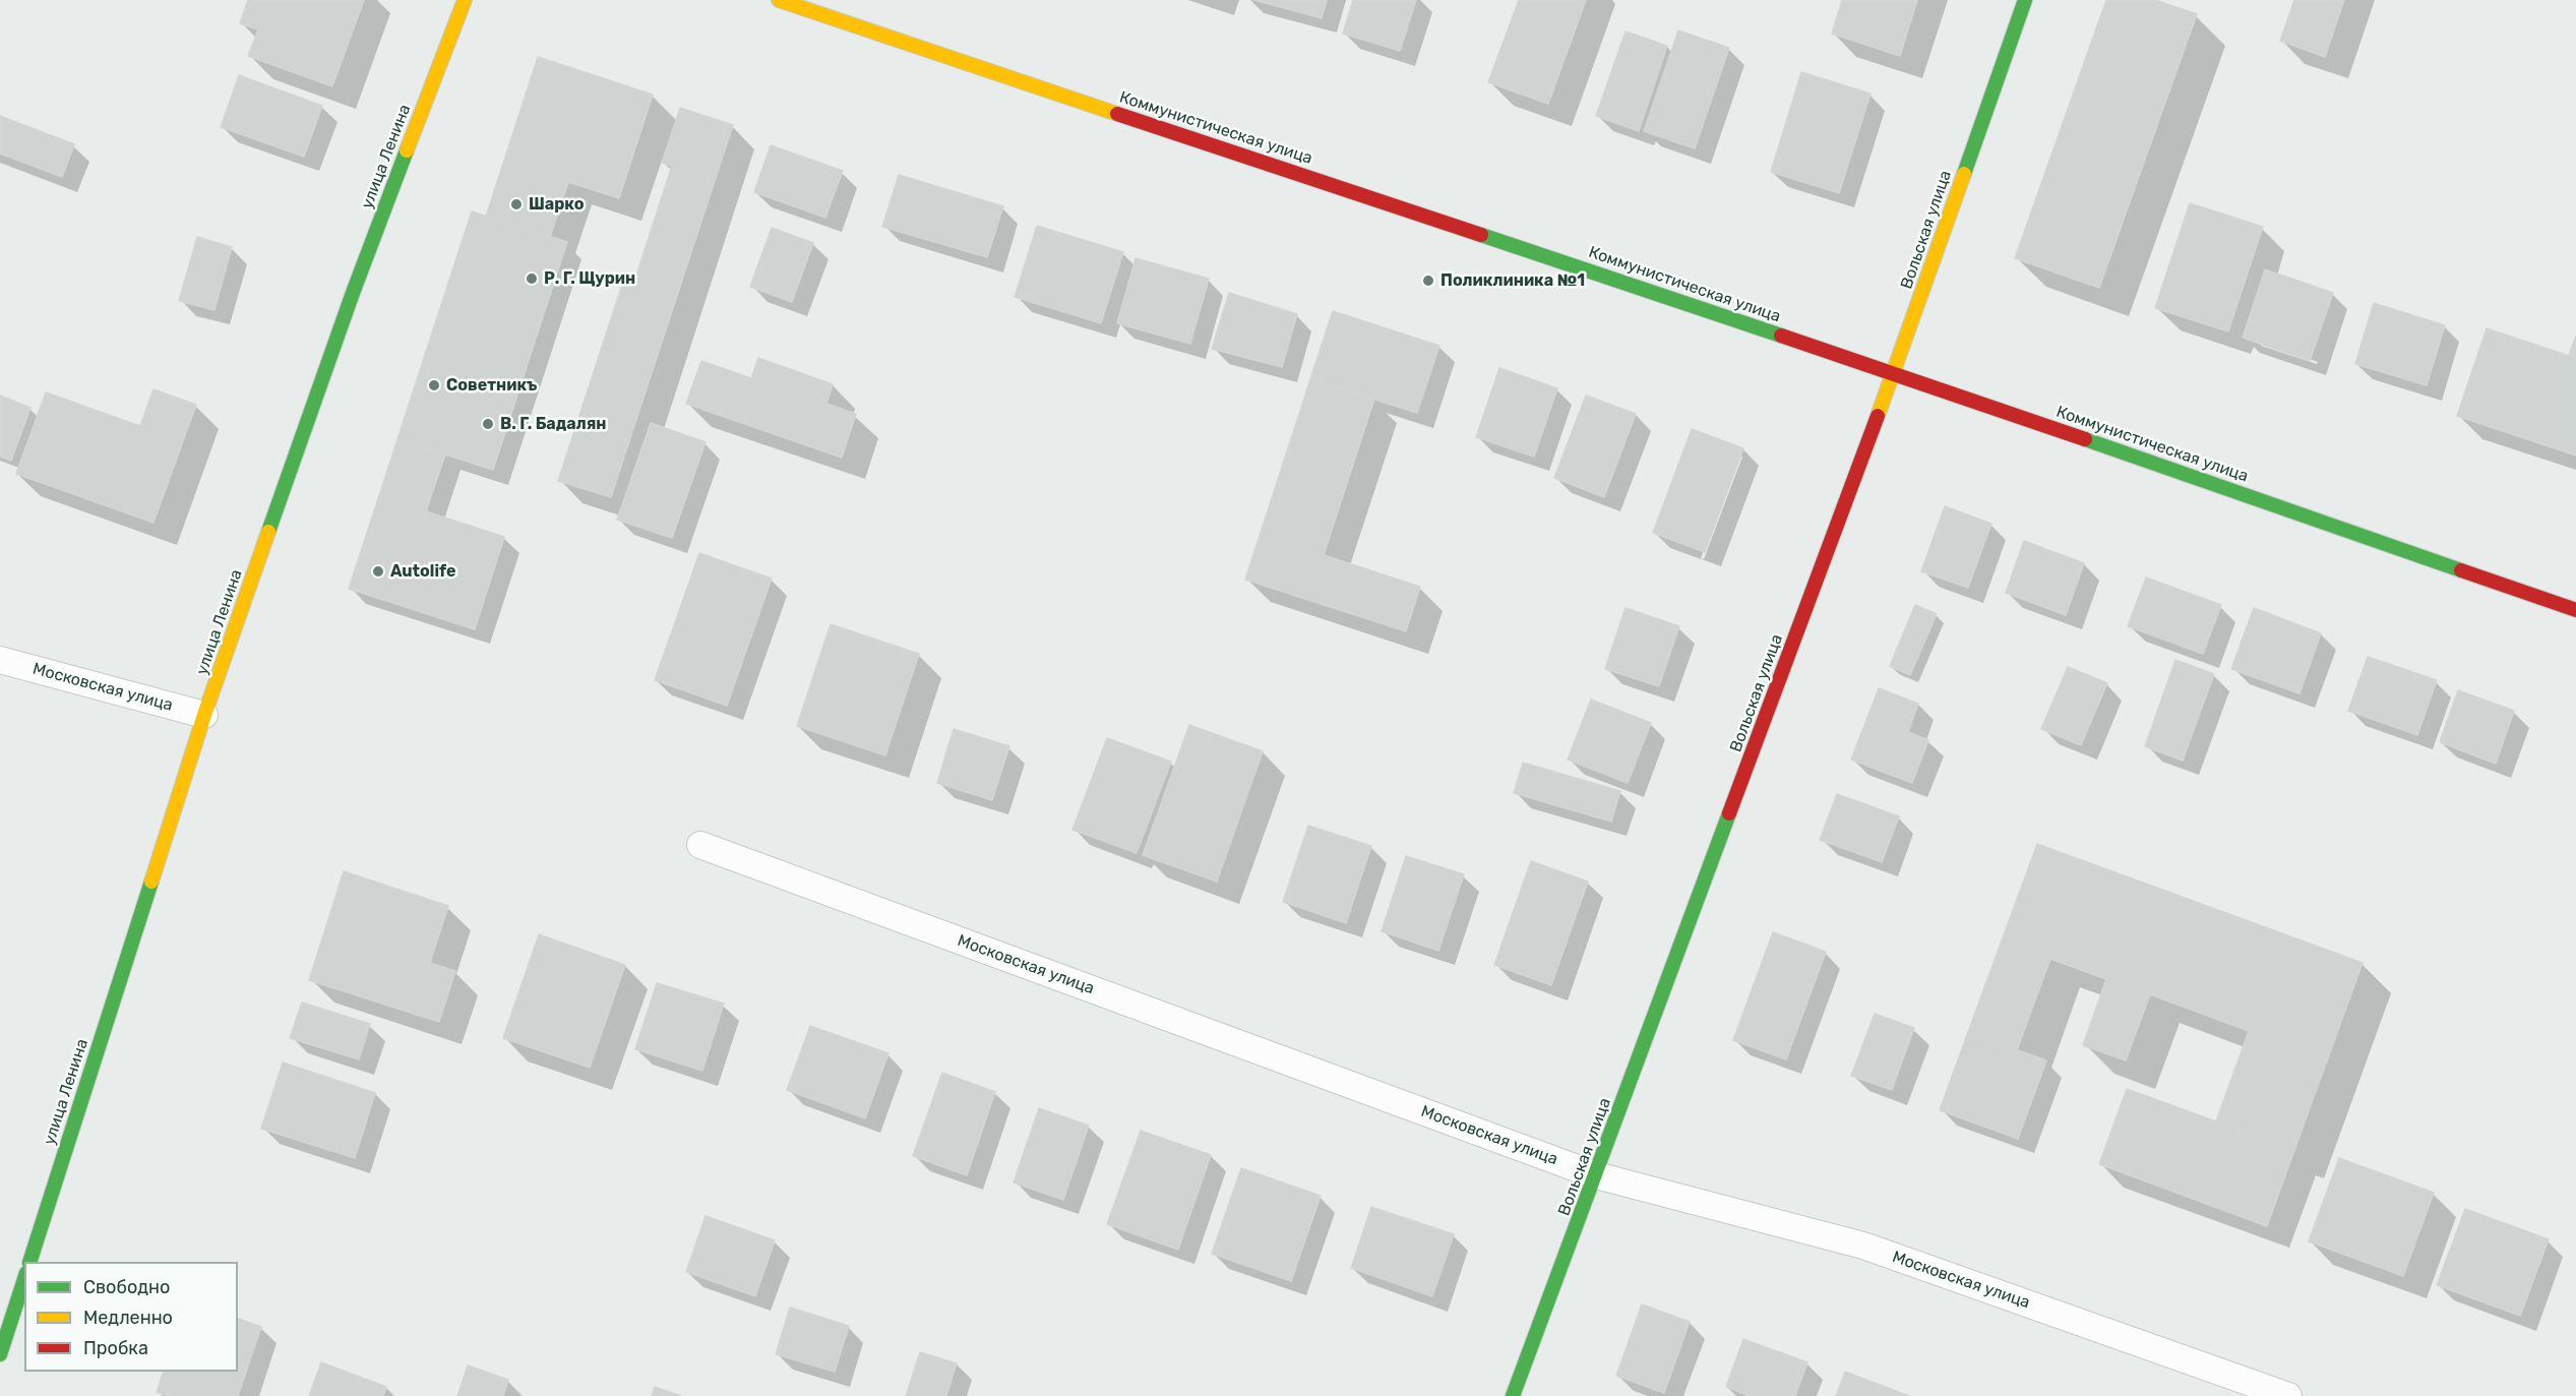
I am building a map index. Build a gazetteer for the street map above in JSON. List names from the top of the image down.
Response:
{
  "streets": {
    "main road": ["Коммунистическая улица", "улица Ленина", "Вольская улица"],
    "lane": ["Московская улица"]
  },
  "crossings": [
    ["Коммунистическая улица", "Вольская улица"],
    ["улица Ленина", "Московская улица"],
    ["Вольская улица", "Московская улица"]
  ],
  "places": [
    "Шарко",
    "Р. Г. Щурин",
    "Поликлиника №1",
    "Советникъ",
    "В. Г. Бадалян",
    "Autolife"
  ],
  "legend": ["Свободно", "Медленно", "Пробка"]
}
